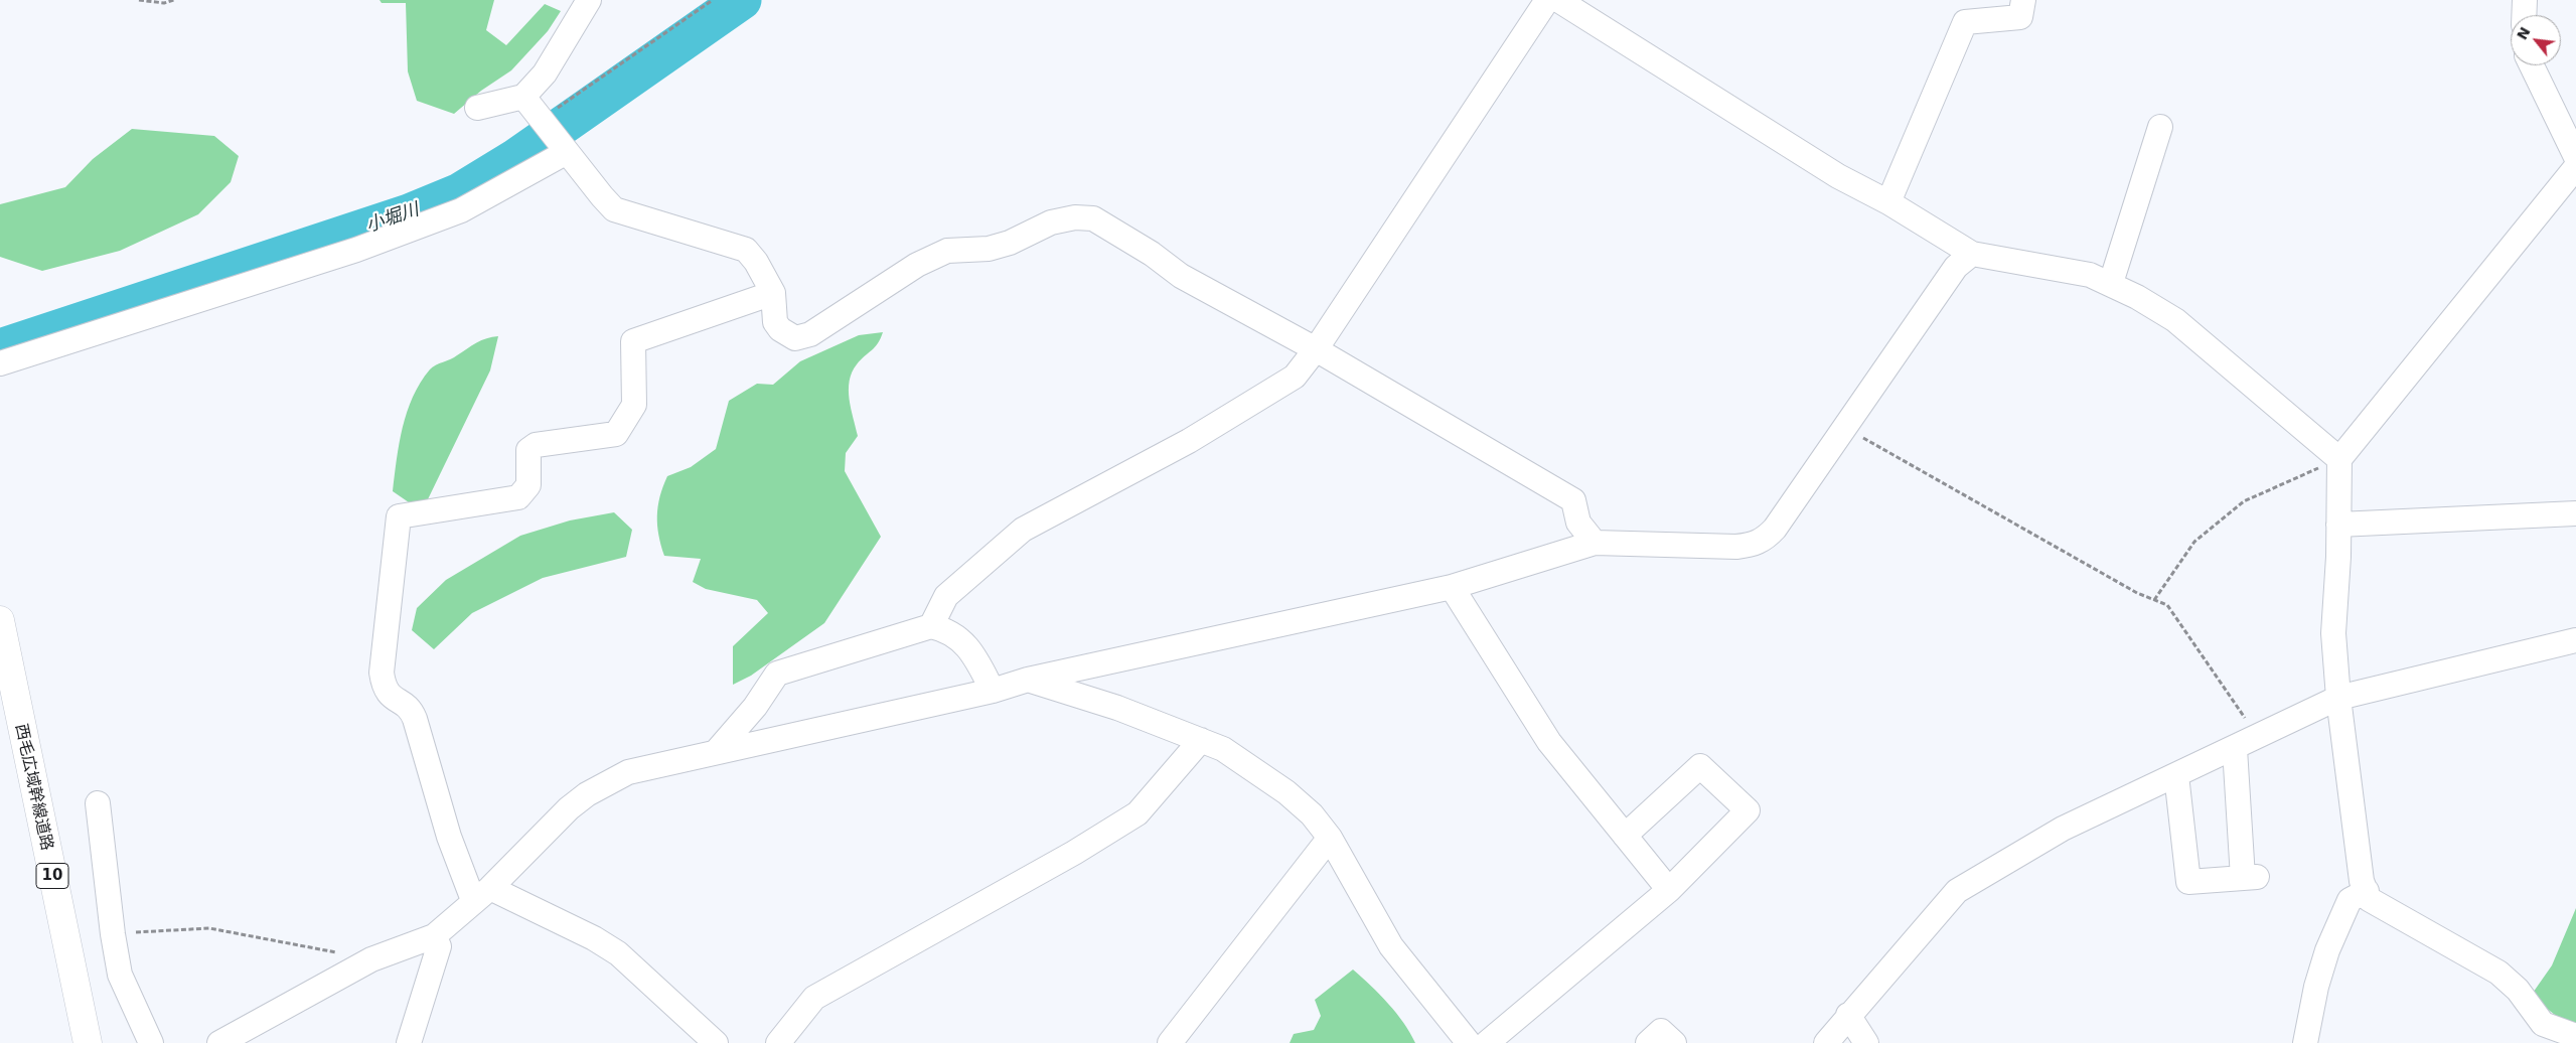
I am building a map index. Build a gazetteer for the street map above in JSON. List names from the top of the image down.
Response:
{
  "streets": {
    "main road": ["西毛広域幹線道路", "10"]
  },
  "water": ["小堀川"],
  "north": "top left"
}
